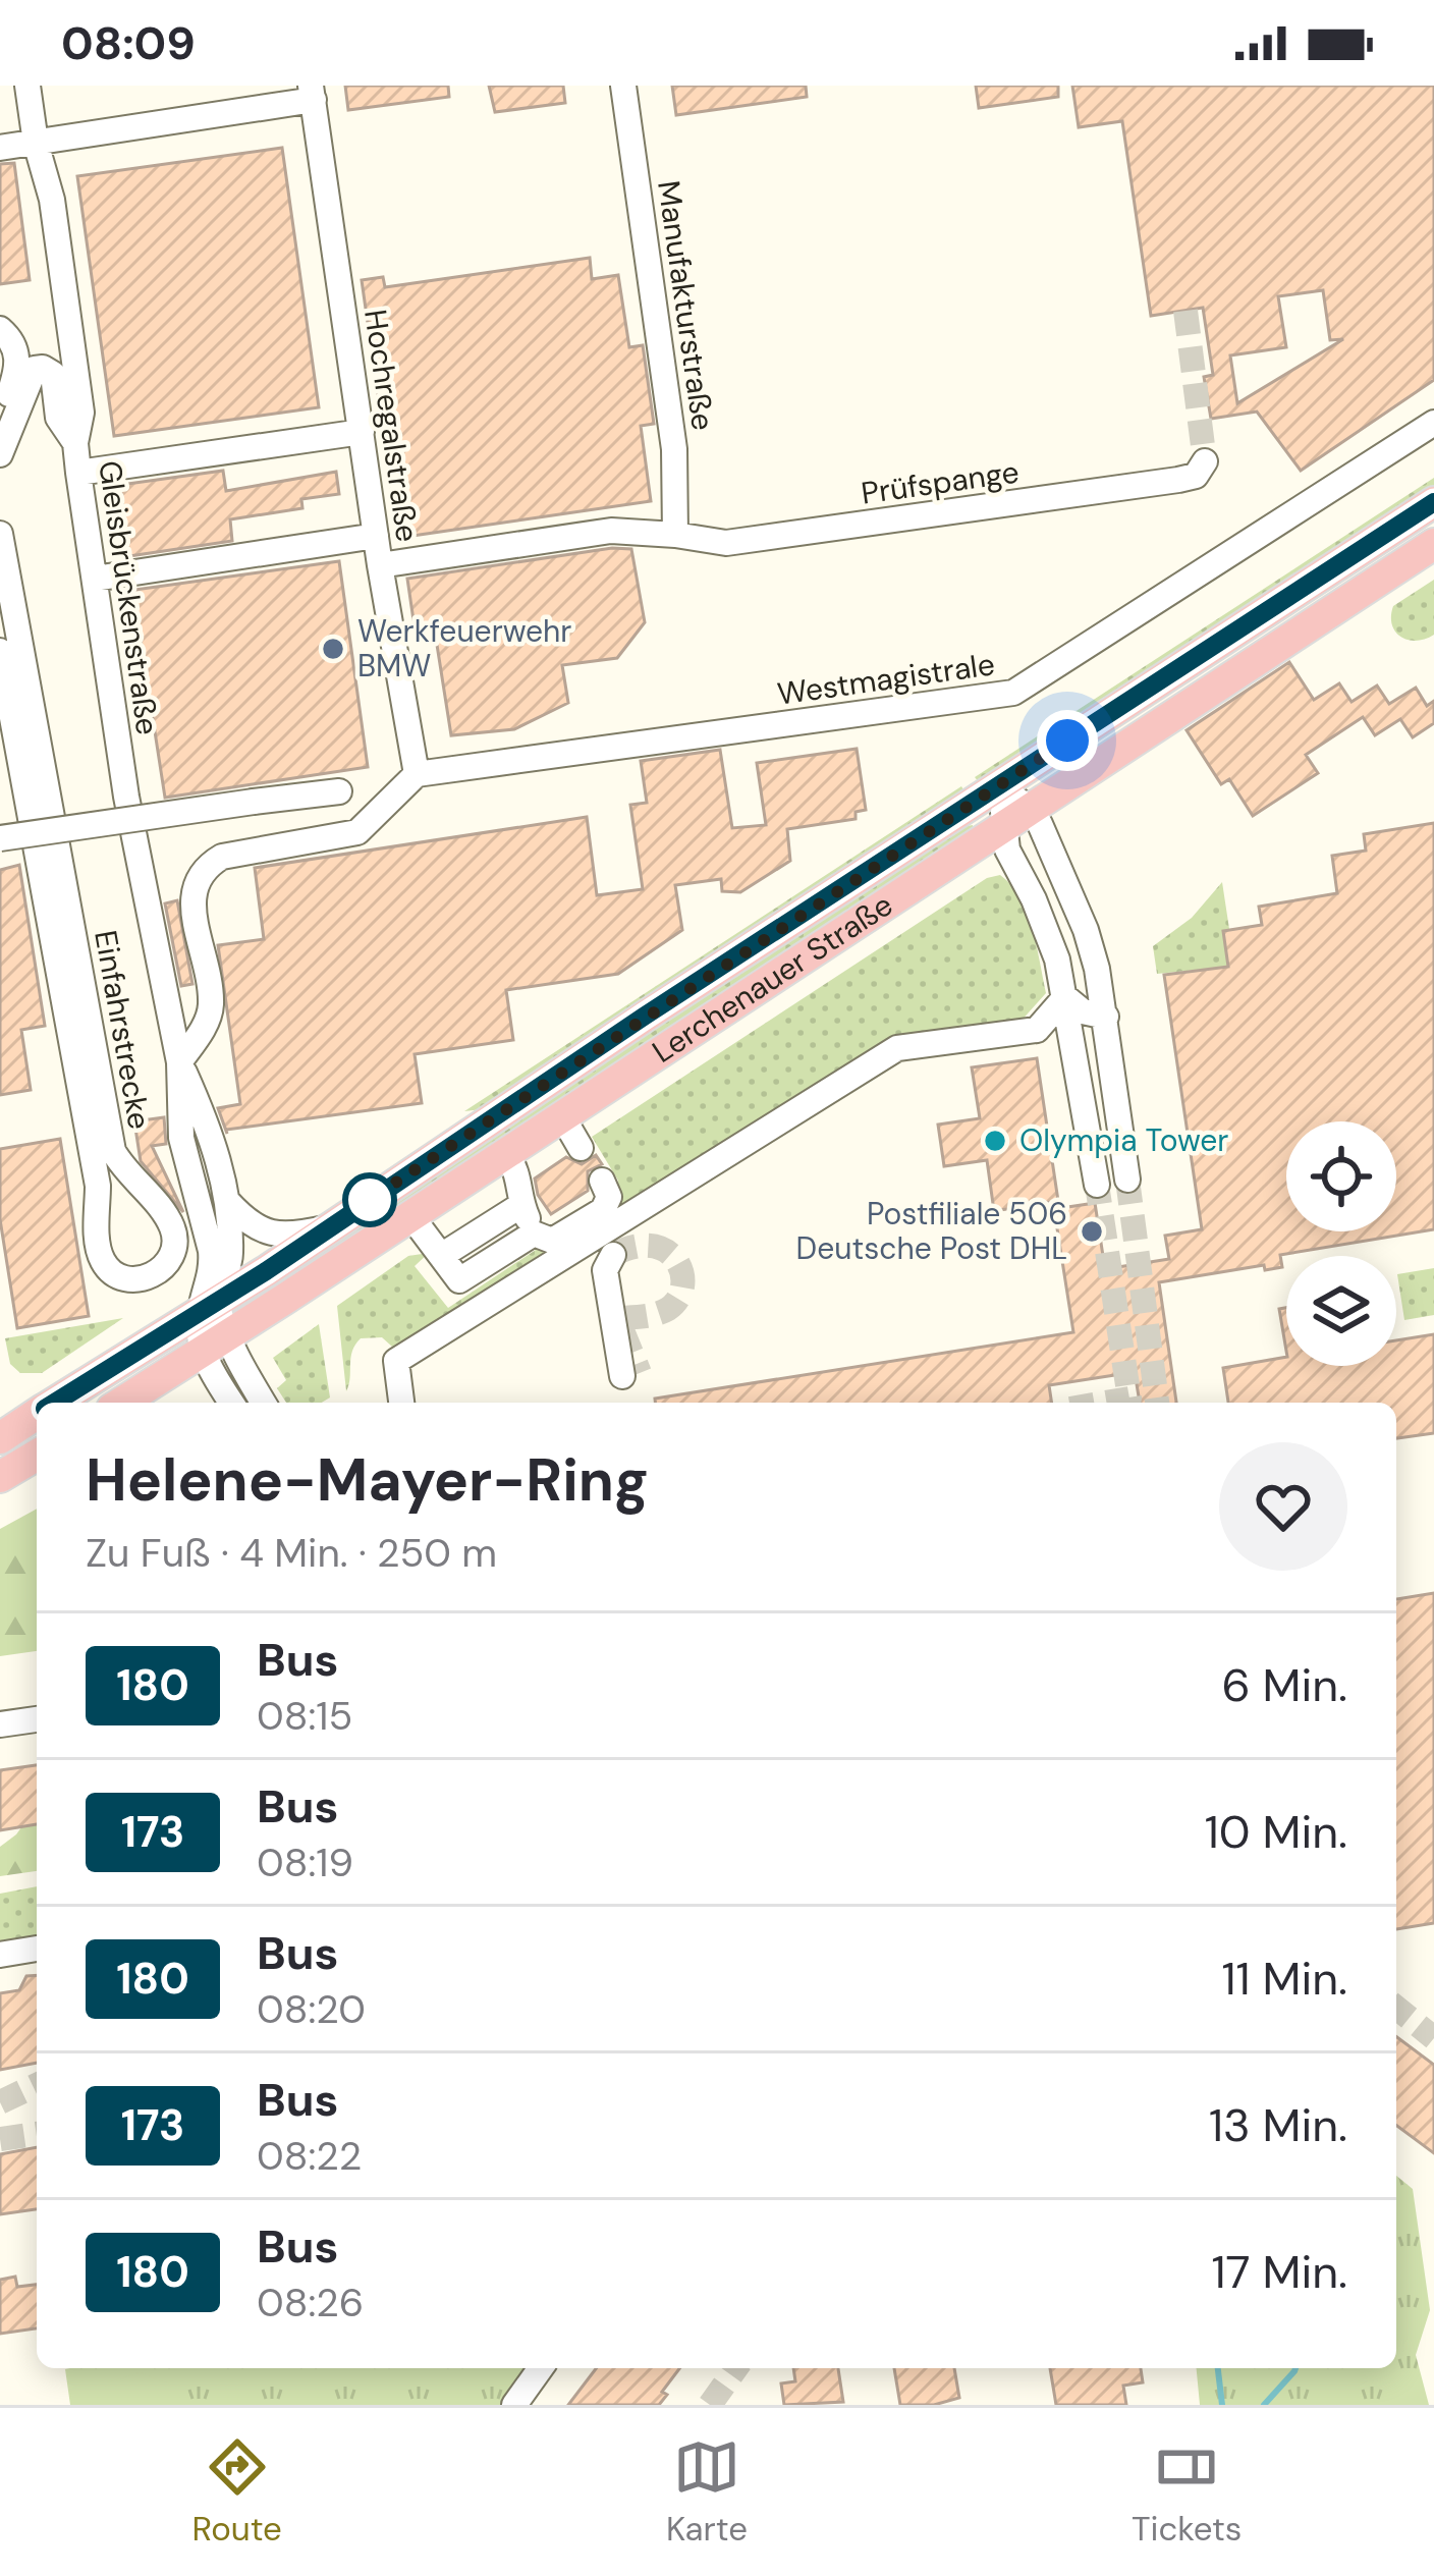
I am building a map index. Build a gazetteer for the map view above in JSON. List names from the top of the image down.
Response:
{
  "streets": {
    "main road": ["Lerchenauer Straße"],
    "street": [
      "Manufakturstraße",
      "Hochregalstraße",
      "Prüfspange",
      "Gleisbrückenstraße",
      "Westmagistrale",
      "Einfahrstrecke"
    ]
  },
  "crossings": [
    ["Manufakturstraße", "Prüfspange"],
    ["Hochregalstraße", "Prüfspange"],
    ["Hochregalstraße", "Westmagistrale"]
  ],
  "places": ["Werkfeuerwehr BMW", "Olympia Tower", "Postfiliale 506 Deutsche Post DHL"],
  "lines": ["bus line 180"],
  "page": {
    "status": "08:09",
    "heading": ["Helene-Mayer-Ring", "Zu Fuß · 4 Min. · 250 m"],
    "list": [
      {
        "mark": "180",
        "name": "Bus",
        "note": "08:15",
        "value": "6 Min."
      },
      {
        "mark": "173",
        "name": "Bus",
        "note": "08:19",
        "value": "10 Min."
      },
      {
        "mark": "180",
        "name": "Bus",
        "note": "08:20",
        "value": "11 Min."
      },
      {
        "mark": "173",
        "name": "Bus",
        "note": "08:22",
        "value": "13 Min."
      },
      {
        "mark": "180",
        "name": "Bus",
        "note": "08:26",
        "value": "17 Min."
      }
    ],
    "tabs": ["Route", "Karte", "Tickets"]
  }
}
